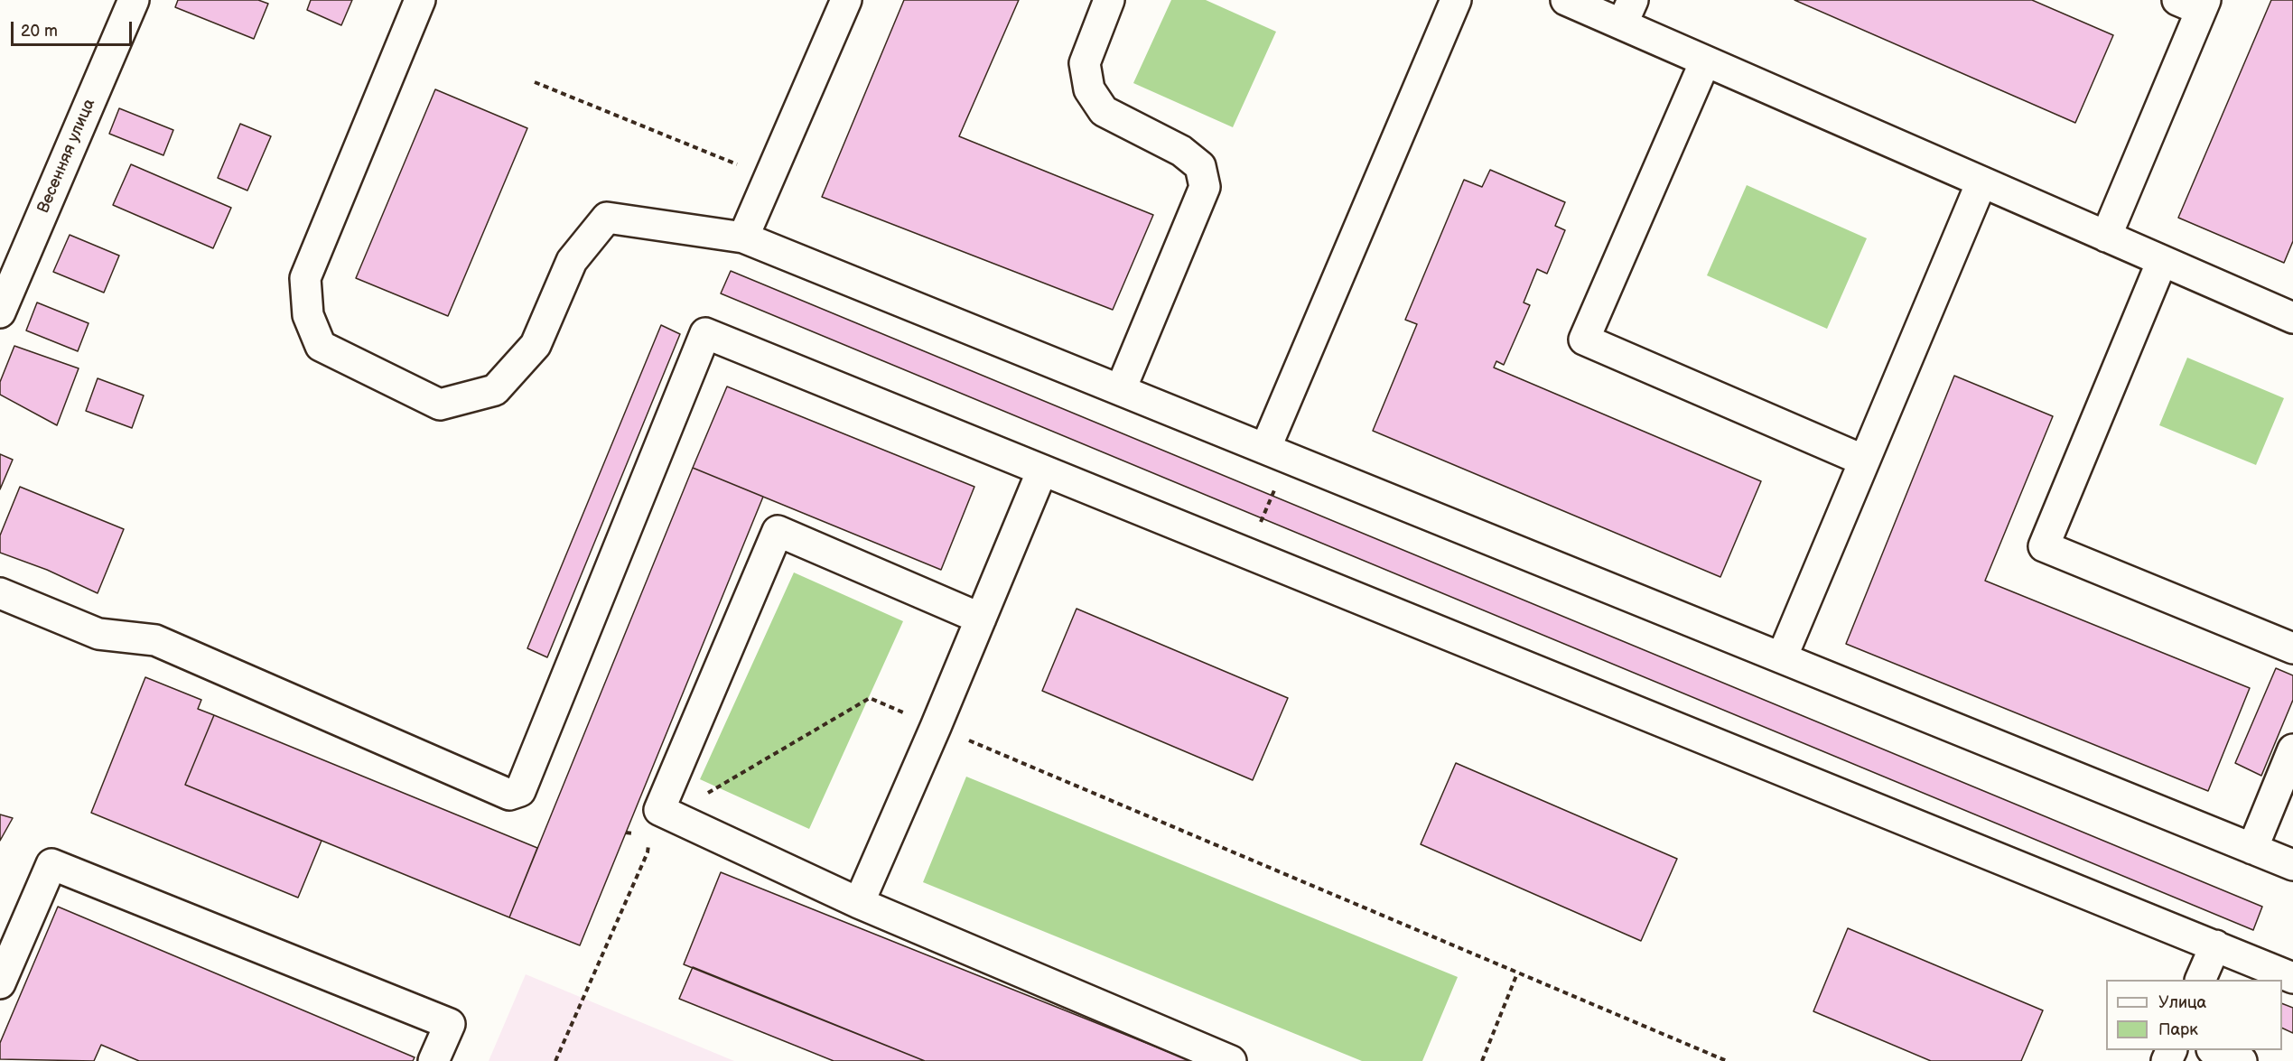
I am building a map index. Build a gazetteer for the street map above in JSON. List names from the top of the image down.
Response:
{
  "streets": {
    "street": ["Весенняя улица"]
  },
  "legend": ["Улица", "Парк"],
  "scale_bar": "20 m"
}
